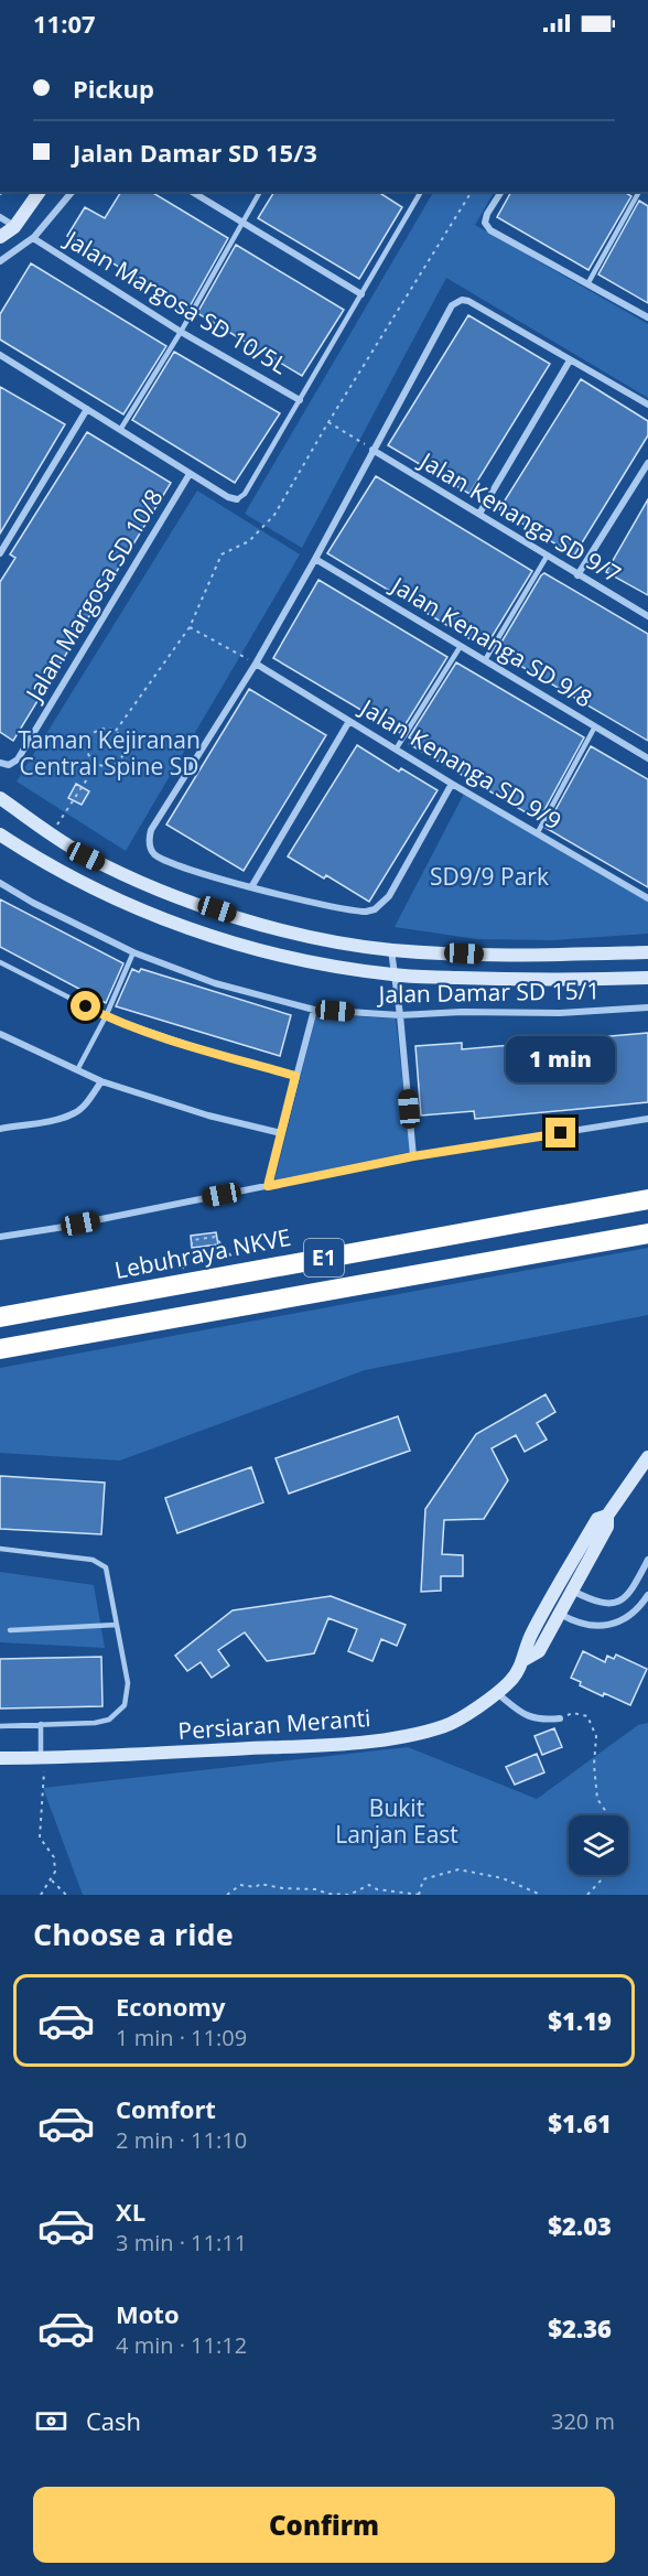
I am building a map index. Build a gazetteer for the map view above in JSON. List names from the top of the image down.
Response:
{
  "streets": {
    "highway": ["Lebuhraya NKVE", "E1"],
    "main road": ["Persiaran Meranti"],
    "street": [
      "Jalan Margosa SD 10/5L",
      "Jalan Kenanga SD 9/7",
      "Jalan Margosa SD 10/8",
      "Jalan Kenanga SD 9/8",
      "Jalan Kenanga SD 9/9",
      "Jalan Damar SD 15/1"
    ]
  },
  "parks": ["Taman Kejiranan Central Spine SD", "SD9/9 Park", "Bukit Lanjan East"],
  "page": {
    "status": "11:07",
    "banner": ["Pickup", "Jalan Damar SD 15/3"],
    "bubble": "1 min",
    "heading": "Choose a ride",
    "list": [
      {
        "name": "Economy",
        "note": "1 min · 11:09",
        "value": "$1.19"
      },
      {
        "name": "Comfort",
        "note": "2 min · 11:10",
        "value": "$1.61"
      },
      {
        "name": "XL",
        "note": "3 min · 11:11",
        "value": "$2.03"
      },
      {
        "name": "Moto",
        "note": "4 min · 11:12",
        "value": "$2.36"
      }
    ],
    "pay": ["Cash", "320 m"],
    "buttons": "Confirm"
  }
}
